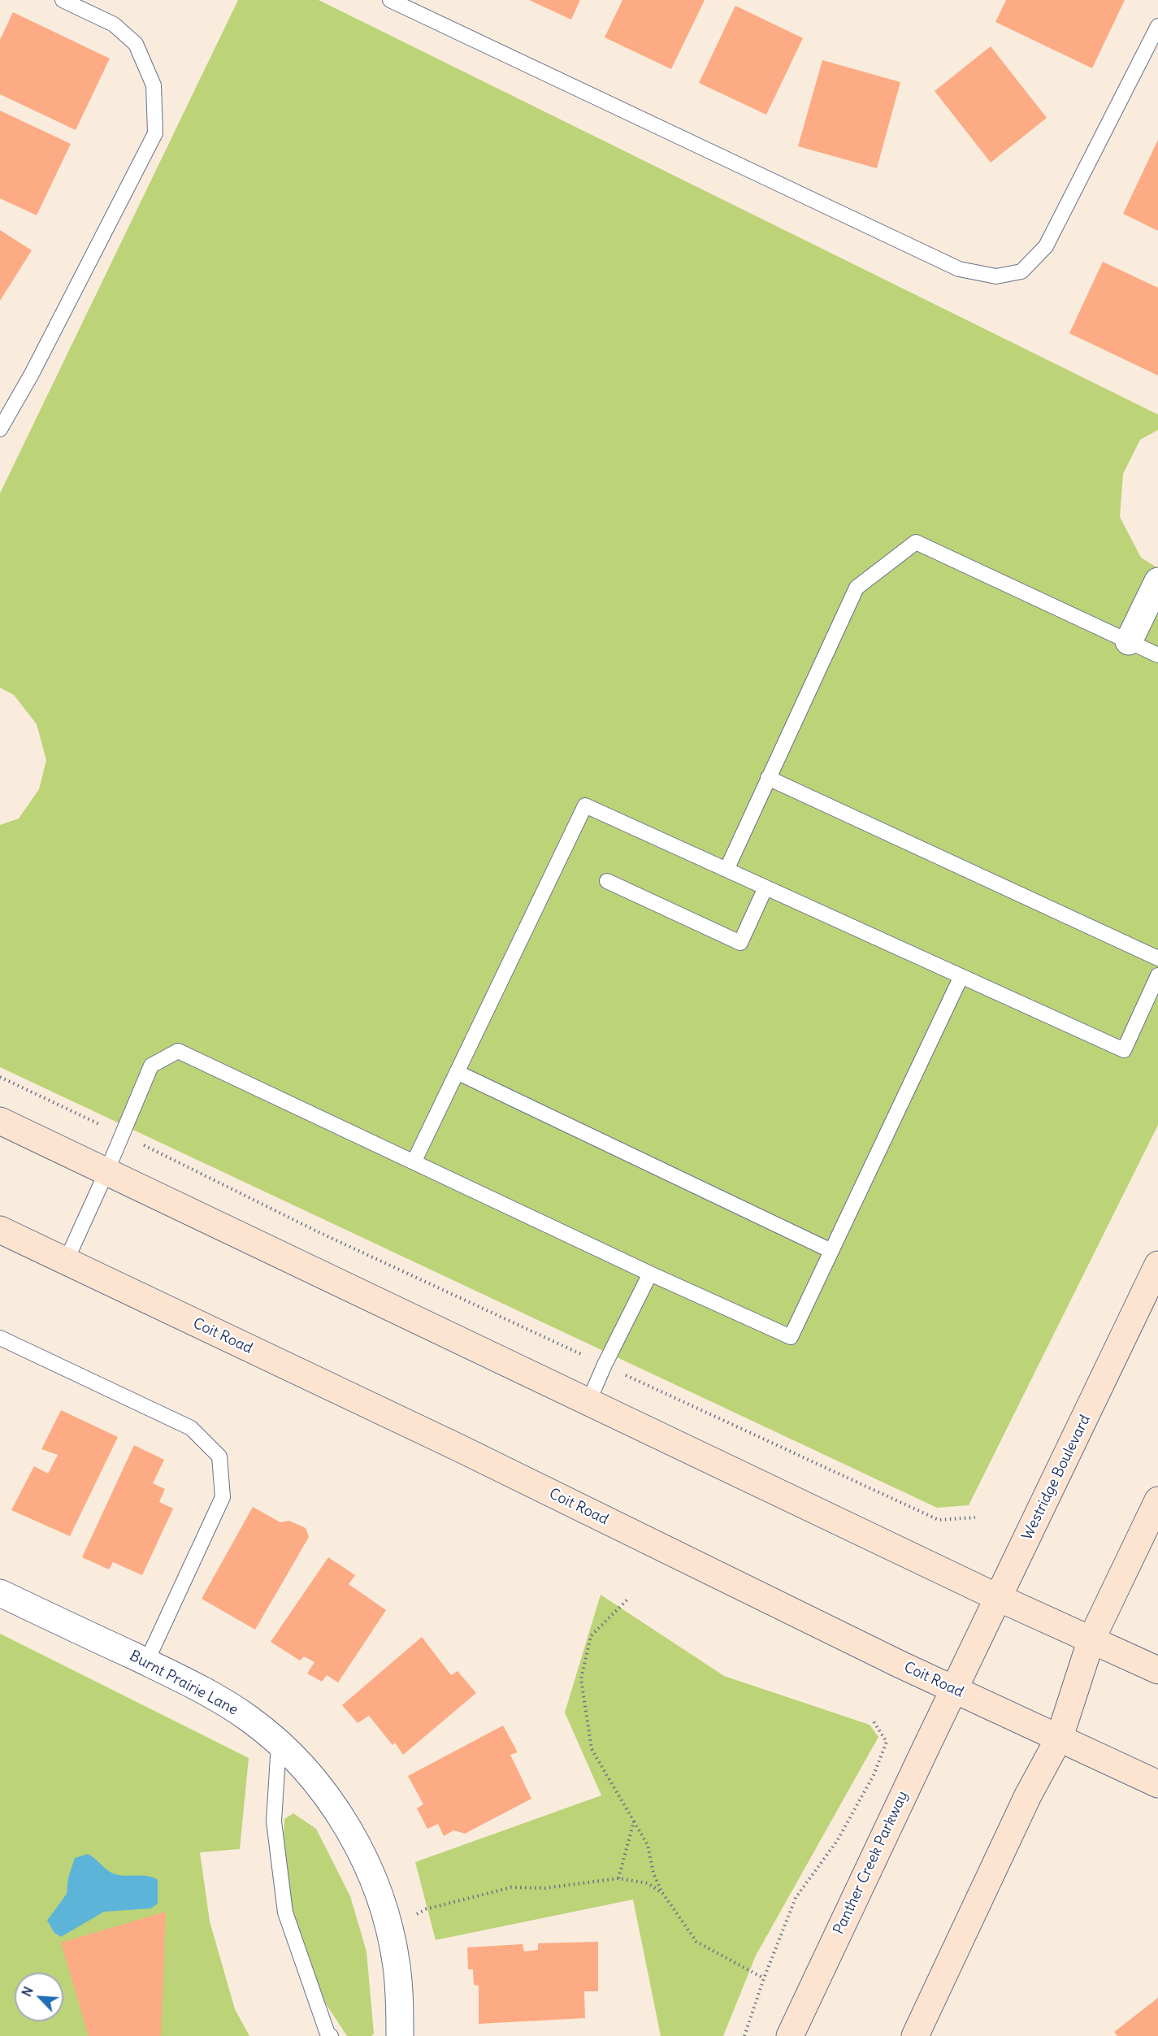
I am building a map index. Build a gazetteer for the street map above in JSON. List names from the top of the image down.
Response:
{
  "streets": {
    "main road": ["Coit Road", "Westridge Boulevard", "Panther Creek Parkway"],
    "street": ["Burnt Prairie Lane"]
  },
  "crossings": [
    ["Coit Road", "Westridge Boulevard"],
    ["Coit Road", "Panther Creek Parkway"],
    ["Westridge Boulevard", "Panther Creek Parkway"]
  ],
  "north": "top left"
}
